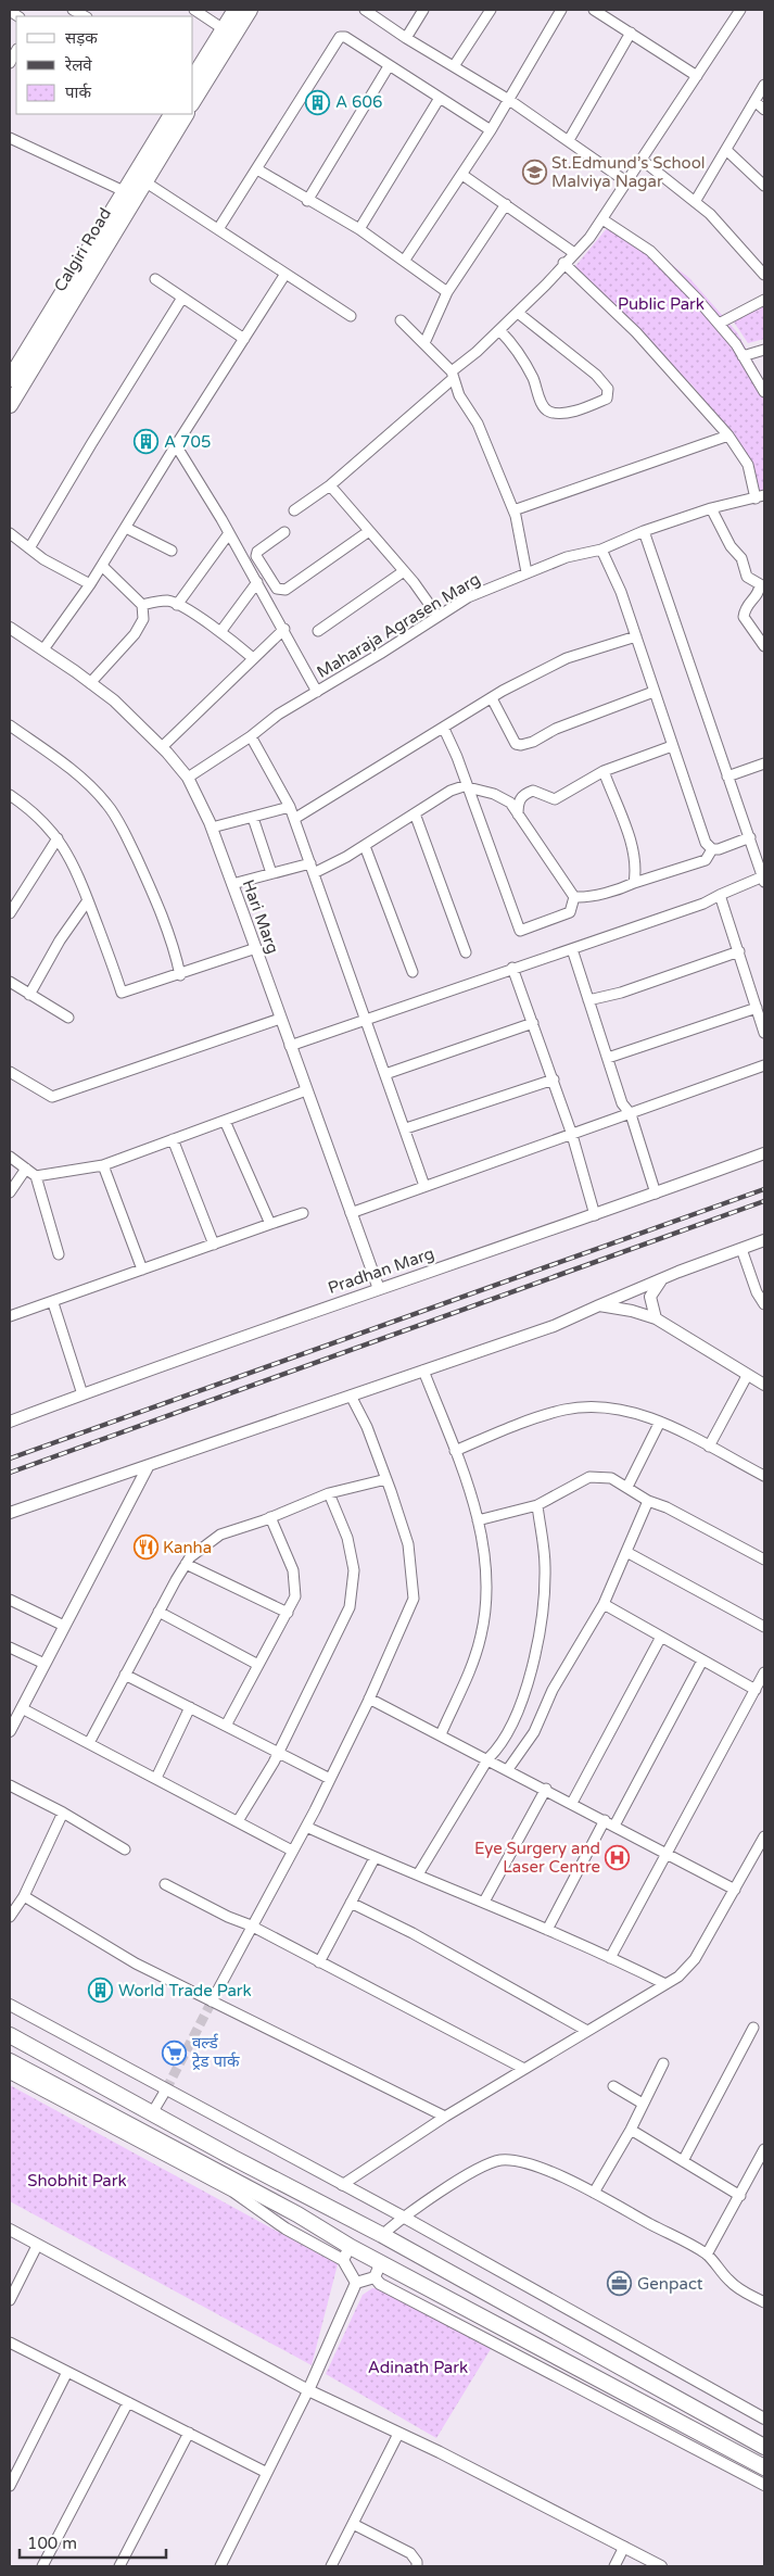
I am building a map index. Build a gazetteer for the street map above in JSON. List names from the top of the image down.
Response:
{
  "streets": {
    "main road": ["Calgiri Road"],
    "street": ["Maharaja Agrasen Marg", "Hari Marg", "Pradhan Marg"]
  },
  "crossings": [
    ["Maharaja Agrasen Marg", "Hari Marg"],
    ["Hari Marg", "Pradhan Marg"]
  ],
  "parks": ["Public Park", "Shobhit Park", "Adinath Park"],
  "places": {
    "building": ["A 606", "A 705", "World Trade Park"],
    "school or university": ["St.Edmund’s School Malviya Nagar"],
    "restaurant": ["Kanha"],
    "hospital": ["Eye Surgery and Laser Centre"],
    "supermarket": ["वर्ल्ड ट्रेड पार्क"],
    "office": ["Genpact"]
  },
  "legend": ["सड़क", "रेलवे", "पार्क"],
  "scale_bar": "100 m"
}
